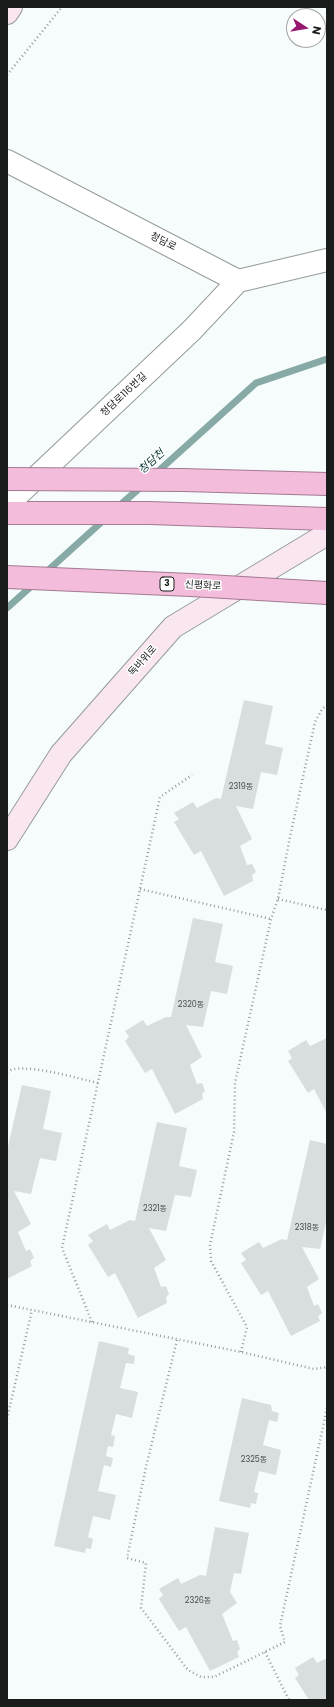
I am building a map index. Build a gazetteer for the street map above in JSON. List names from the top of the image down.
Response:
{
  "streets": {
    "highway": ["3", "신평화로"],
    "main road": ["독바위로"],
    "street": ["청담로", "청담로116번길"]
  },
  "crossings": [
    ["청담로", "청담로116번길"]
  ],
  "water": ["청담천"],
  "house_numbers": [
    "2319동",
    "2320동",
    "2321동",
    "2318동",
    "2325동",
    "2326동"
  ],
  "north": "right"
}
